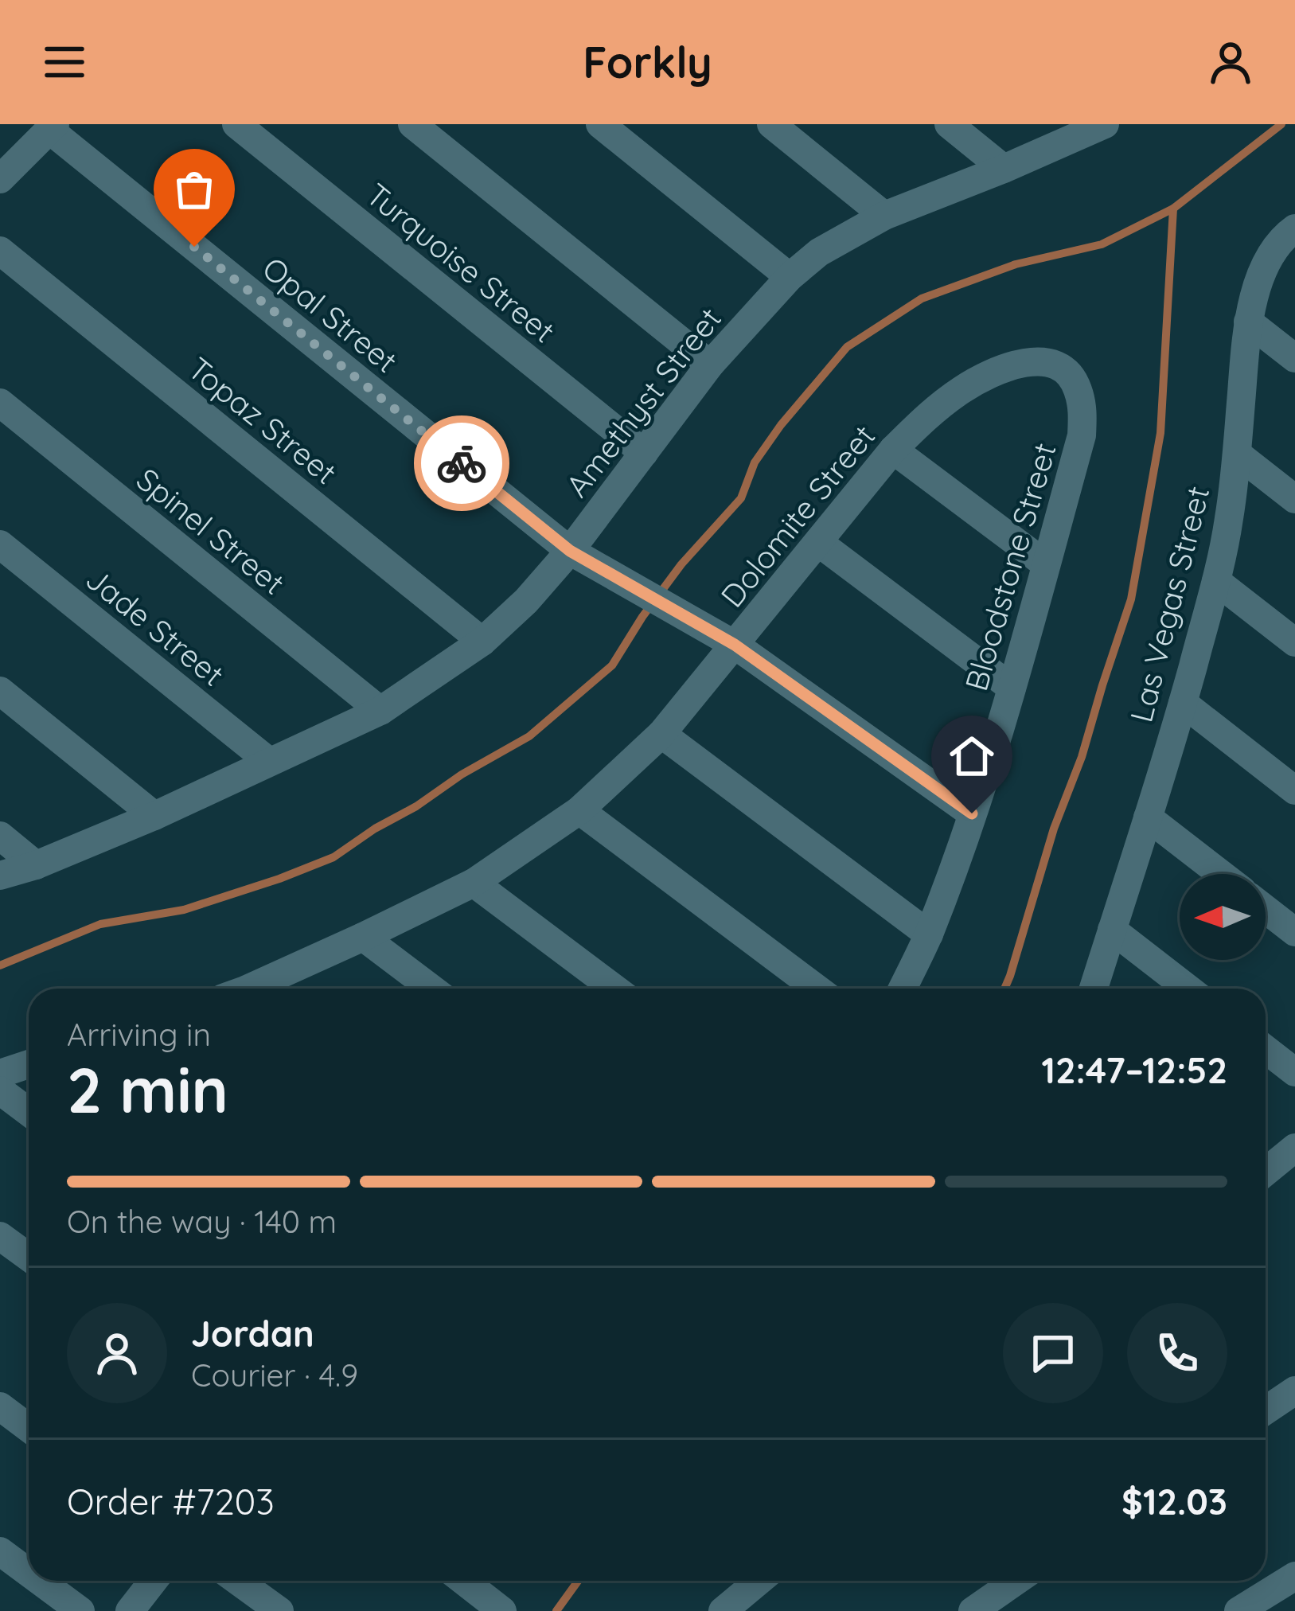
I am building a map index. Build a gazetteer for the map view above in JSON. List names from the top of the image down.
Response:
{
  "streets": {
    "street": [
      "Turquoise Street",
      "Opal Street",
      "Amethyst Street",
      "Topaz Street",
      "Dolomite Street",
      "Spinel Street",
      "Bloodstone Street",
      "Las Vegas Street",
      "Jade Street"
    ]
  },
  "crossings": [
    ["Turquoise Street", "Amethyst Street"],
    ["Opal Street", "Amethyst Street"],
    ["Opal Street", "Dolomite Street"],
    ["Opal Street", "Bloodstone Street"],
    ["Amethyst Street", "Topaz Street"],
    ["Amethyst Street", "Spinel Street"],
    ["Amethyst Street", "Jade Street"],
    ["Dolomite Street", "Bloodstone Street"]
  ],
  "north": "left",
  "page": {
    "header": "Forkly",
    "heading": ["2 min", "Arriving in", "12:47–12:52"],
    "panel": [
      "Jordan",
      "Courier · 4.9",
      "Order #7203",
      "$12.03"
    ],
    "bar": "On the way · 140 m"
  }
}
